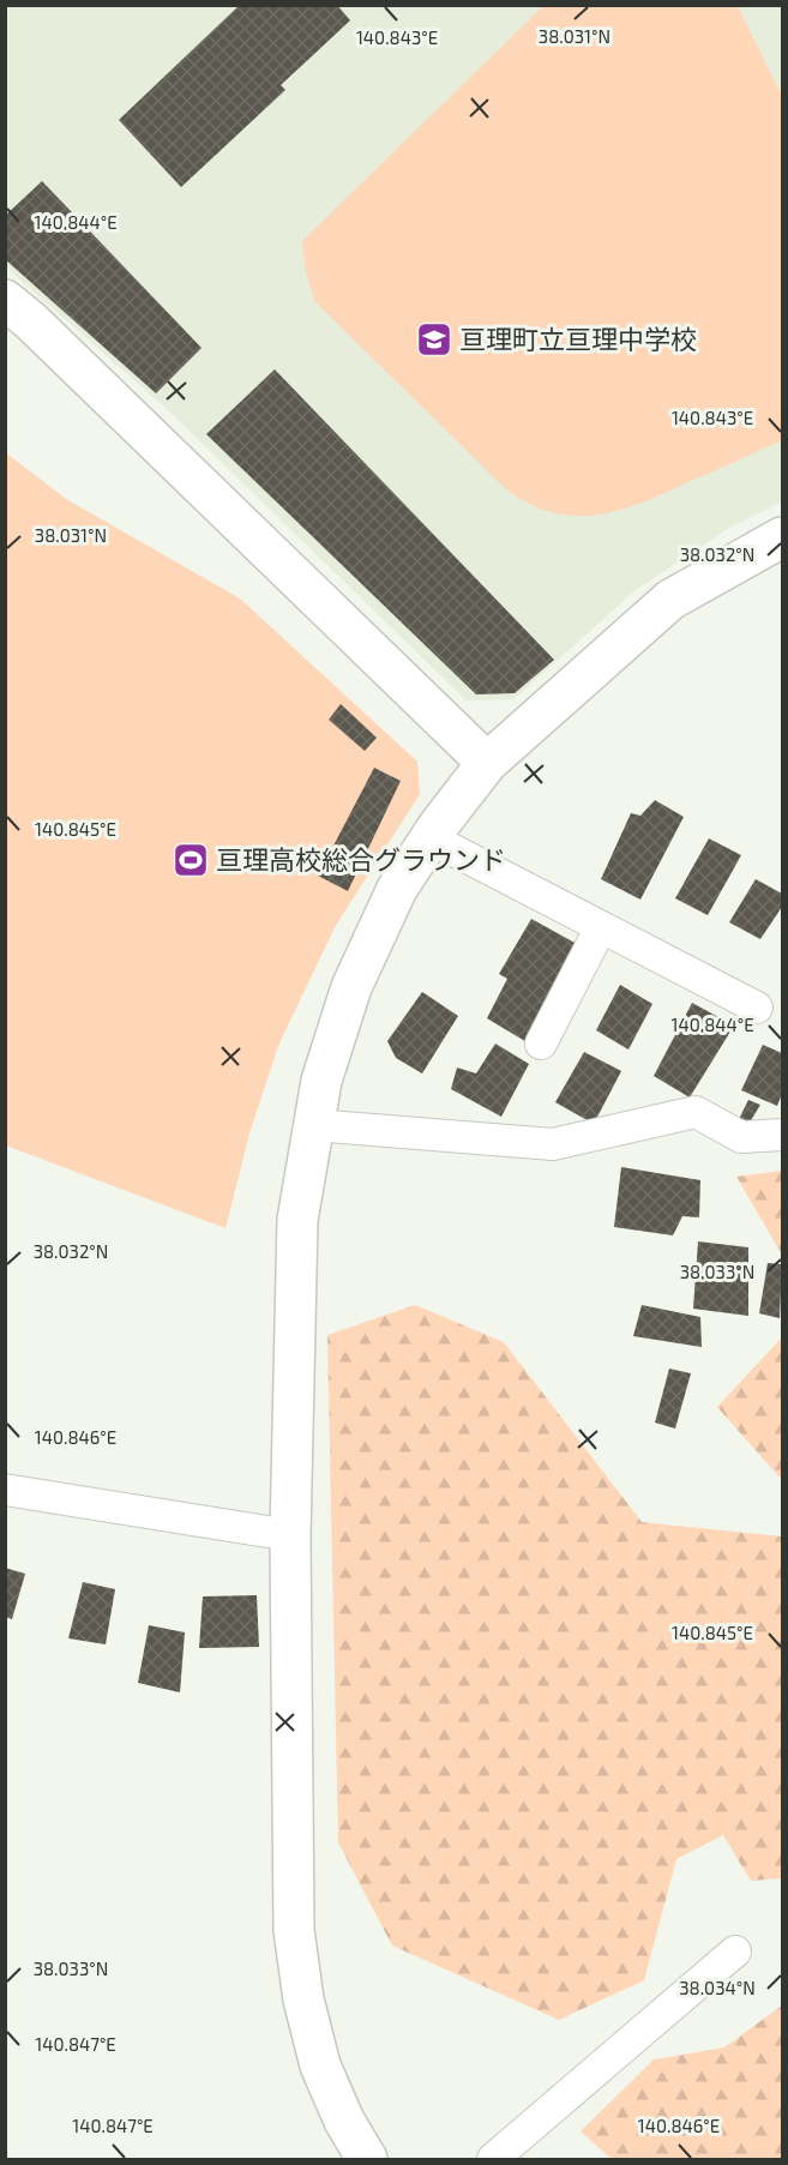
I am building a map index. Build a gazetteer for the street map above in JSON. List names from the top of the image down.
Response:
{
  "places": {
    "school or university": ["亘理町立亘理中学校"],
    "sports": ["亘理高校総合グラウンド"]
  },
  "coordinates": [
    "38.031°N",
    "140.843°E",
    "140.844°E",
    "38.032°N",
    "140.845°E",
    "38.033°N",
    "140.846°E",
    "38.034°N",
    "140.847°E"
  ]
}
